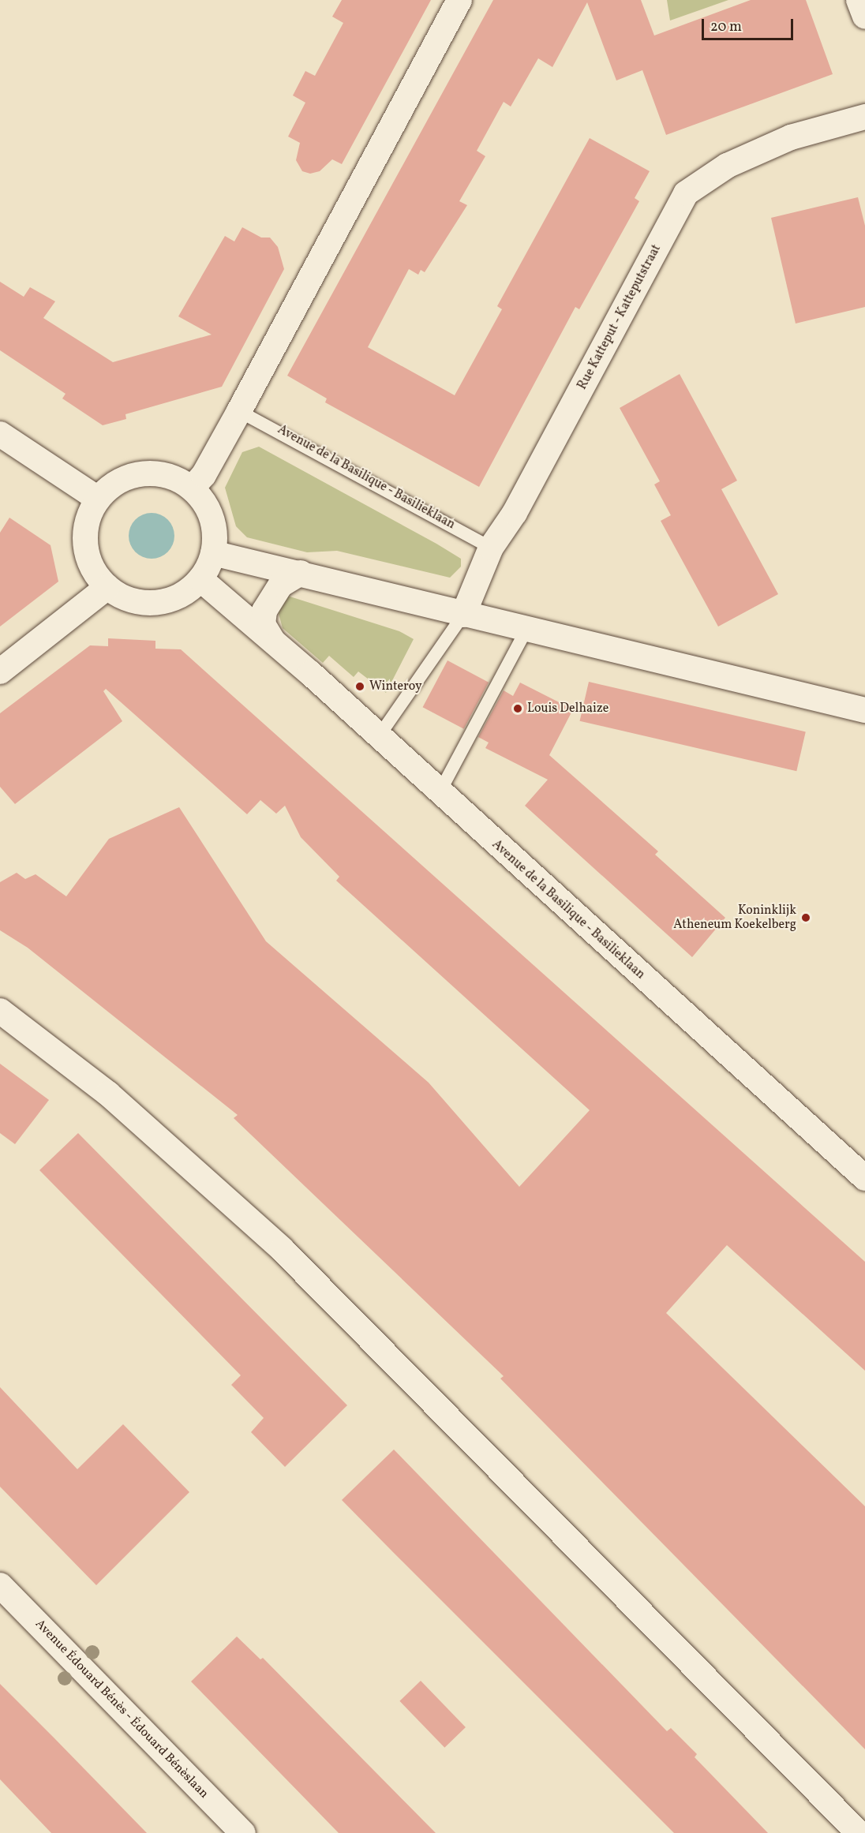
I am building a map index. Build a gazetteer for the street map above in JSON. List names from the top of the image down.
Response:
{
  "streets": {
    "street": ["Rue Katteput - Katteputstraat", "Avenue de la Basilique - Basilieklaan", "Avenue Édouard Bénès - Édouard Bénèslaan"]
  },
  "crossings": [
    ["Rue Katteput - Katteputstraat", "Avenue de la Basilique - Basilieklaan"]
  ],
  "places": ["Winteroy", "Louis Delhaize", "Koninklijk Atheneum Koekelberg"],
  "scale_bar": "20 m"
}
